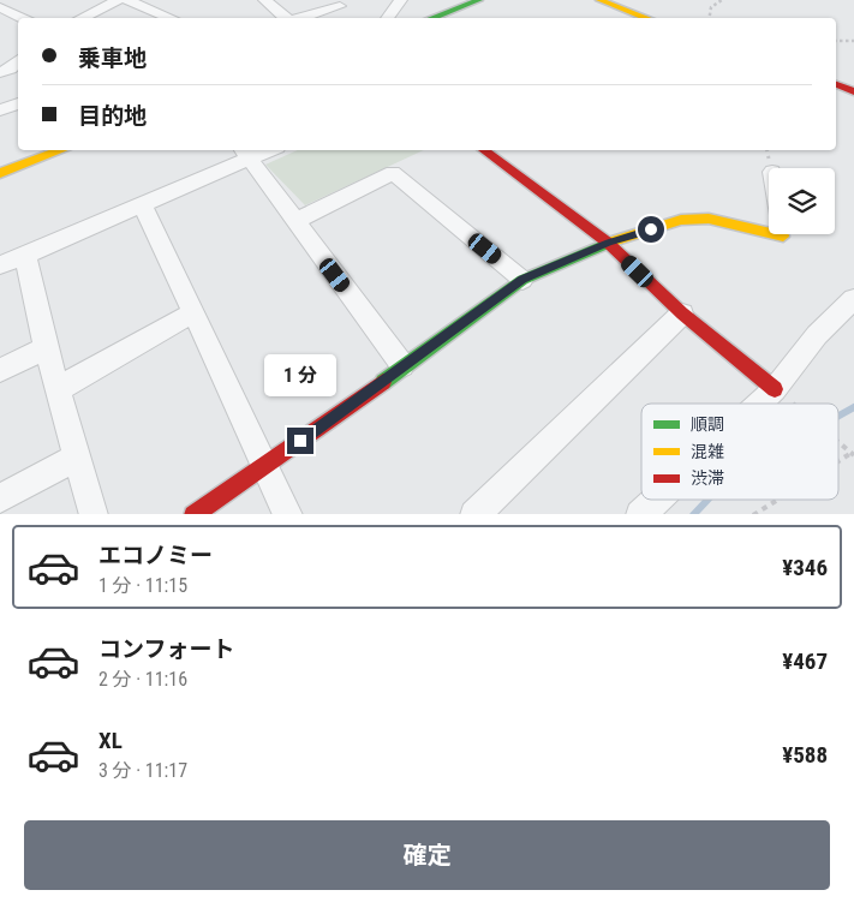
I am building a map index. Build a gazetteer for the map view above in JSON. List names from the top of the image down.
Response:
{
  "legend": ["順調", "混雑", "渋滞"],
  "page": {
    "banner": ["乗車地", "目的地"],
    "bubble": "1 分",
    "list": [
      {
        "name": "エコノミー",
        "note": "1 分 · 11:15",
        "value": "¥346"
      },
      {
        "name": "コンフォート",
        "note": "2 分 · 11:16",
        "value": "¥467"
      },
      {
        "name": "XL",
        "note": "3 分 · 11:17",
        "value": "¥588"
      }
    ],
    "buttons": "確定"
  }
}
